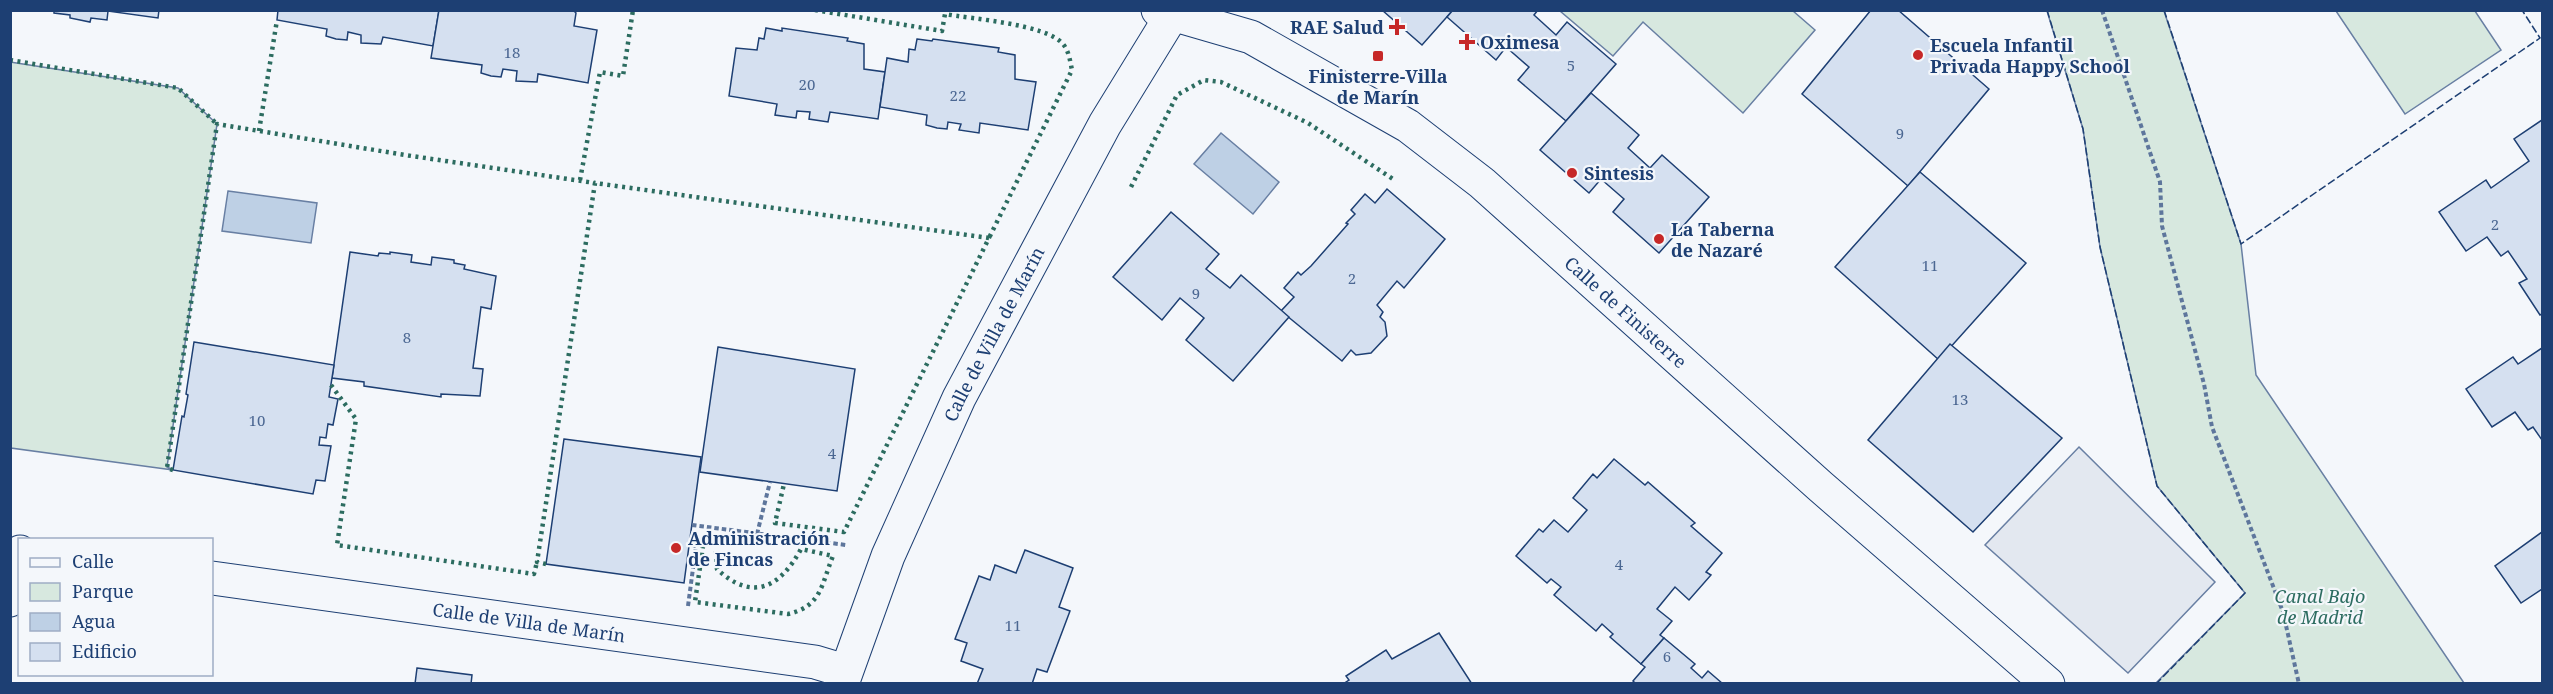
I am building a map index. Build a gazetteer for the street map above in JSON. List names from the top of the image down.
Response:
{
  "streets": {
    "street": ["Calle de Finisterre", "Calle de Villa de Marín"]
  },
  "crossings": [
    ["Calle de Finisterre", "Calle de Villa de Marín"]
  ],
  "parks": ["Canal Bajo de Madrid"],
  "places": {
    "health": ["RAE Salud", "Oximesa"],
    "other": [
      "Escuela Infantil Privada Happy School",
      "Sintesis",
      "La Taberna de Nazaré",
      "Administración de Fincas"
    ],
    "transit": ["Finisterre-Villa de Marín"]
  },
  "house_numbers": [
    "18",
    "5",
    "20",
    "22",
    "9",
    "2",
    "11",
    "2",
    "9",
    "8",
    "13",
    "10",
    "4",
    "4",
    "11",
    "6"
  ],
  "legend": [
    "Calle",
    "Parque",
    "Agua",
    "Edificio"
  ]
}
